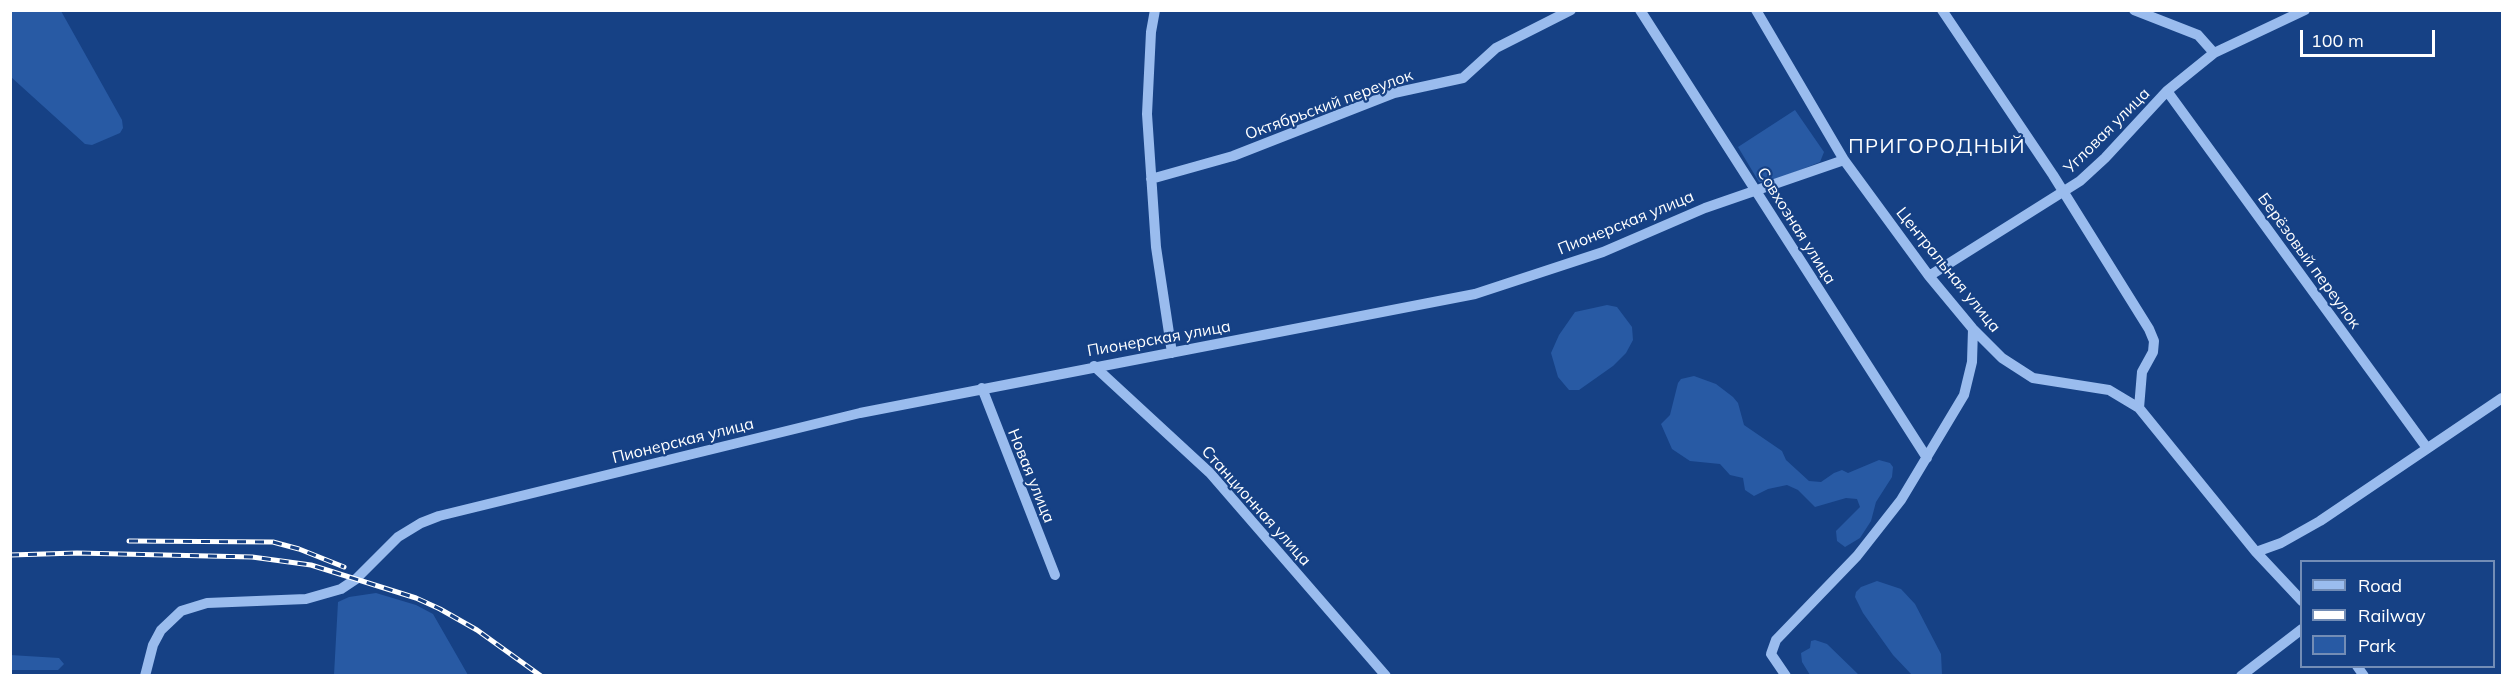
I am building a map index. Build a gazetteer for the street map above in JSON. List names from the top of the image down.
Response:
{
  "streets": {
    "street": [
      "Октябрьский переулок",
      "Угловая улица",
      "Пионерская улица",
      "Совхозная улица",
      "Берёзовый переулок",
      "Центральная улица",
      "Новая улица",
      "Станционная улица"
    ]
  },
  "crossings": [
    ["Угловая улица", "Берёзовый переулок"],
    ["Угловая улица", "Центральная улица"],
    ["Пионерская улица", "Совхозная улица"],
    ["Пионерская улица", "Центральная улица"],
    ["Пионерская улица", "Новая улица"],
    ["Пионерская улица", "Станционная улица"]
  ],
  "districts": ["ПРИГОРОДНЫЙ"],
  "legend": ["Road", "Railway", "Park"],
  "scale_bar": "100 m"
}
